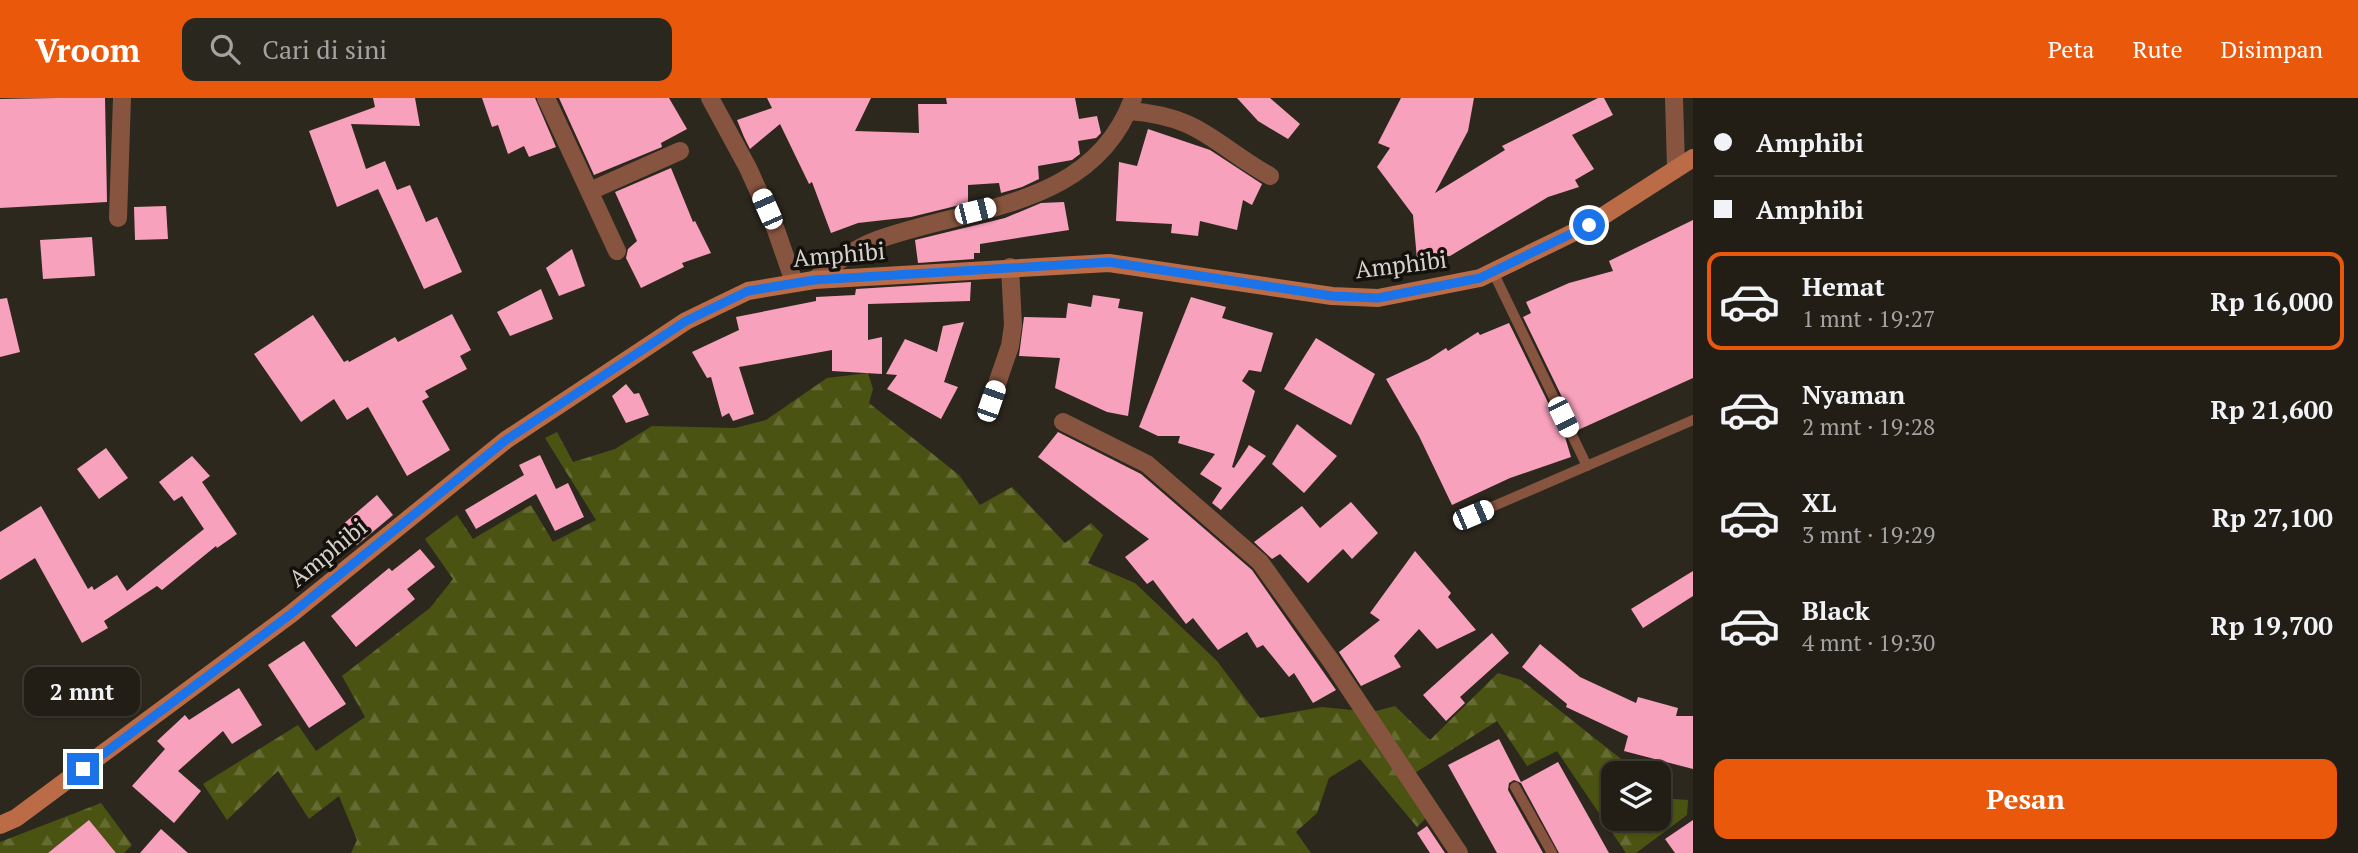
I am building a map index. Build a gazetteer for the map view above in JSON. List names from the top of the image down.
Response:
{
  "streets": {
    "main road": ["Amphibi"]
  },
  "page": {
    "header": "Vroom",
    "search": "Cari di sini",
    "nav": ["Peta", "Rute", "Disimpan"],
    "banner": ["Amphibi", "Amphibi"],
    "list": [
      {
        "name": "Hemat",
        "note": "1 mnt · 19:27",
        "value": "Rp 16,000"
      },
      {
        "name": "Nyaman",
        "note": "2 mnt · 19:28",
        "value": "Rp 21,600"
      },
      {
        "name": "XL",
        "note": "3 mnt · 19:29",
        "value": "Rp 27,100"
      },
      {
        "name": "Black",
        "note": "4 mnt · 19:30",
        "value": "Rp 19,700"
      }
    ],
    "bubble": "2 mnt",
    "buttons": "Pesan"
  }
}
